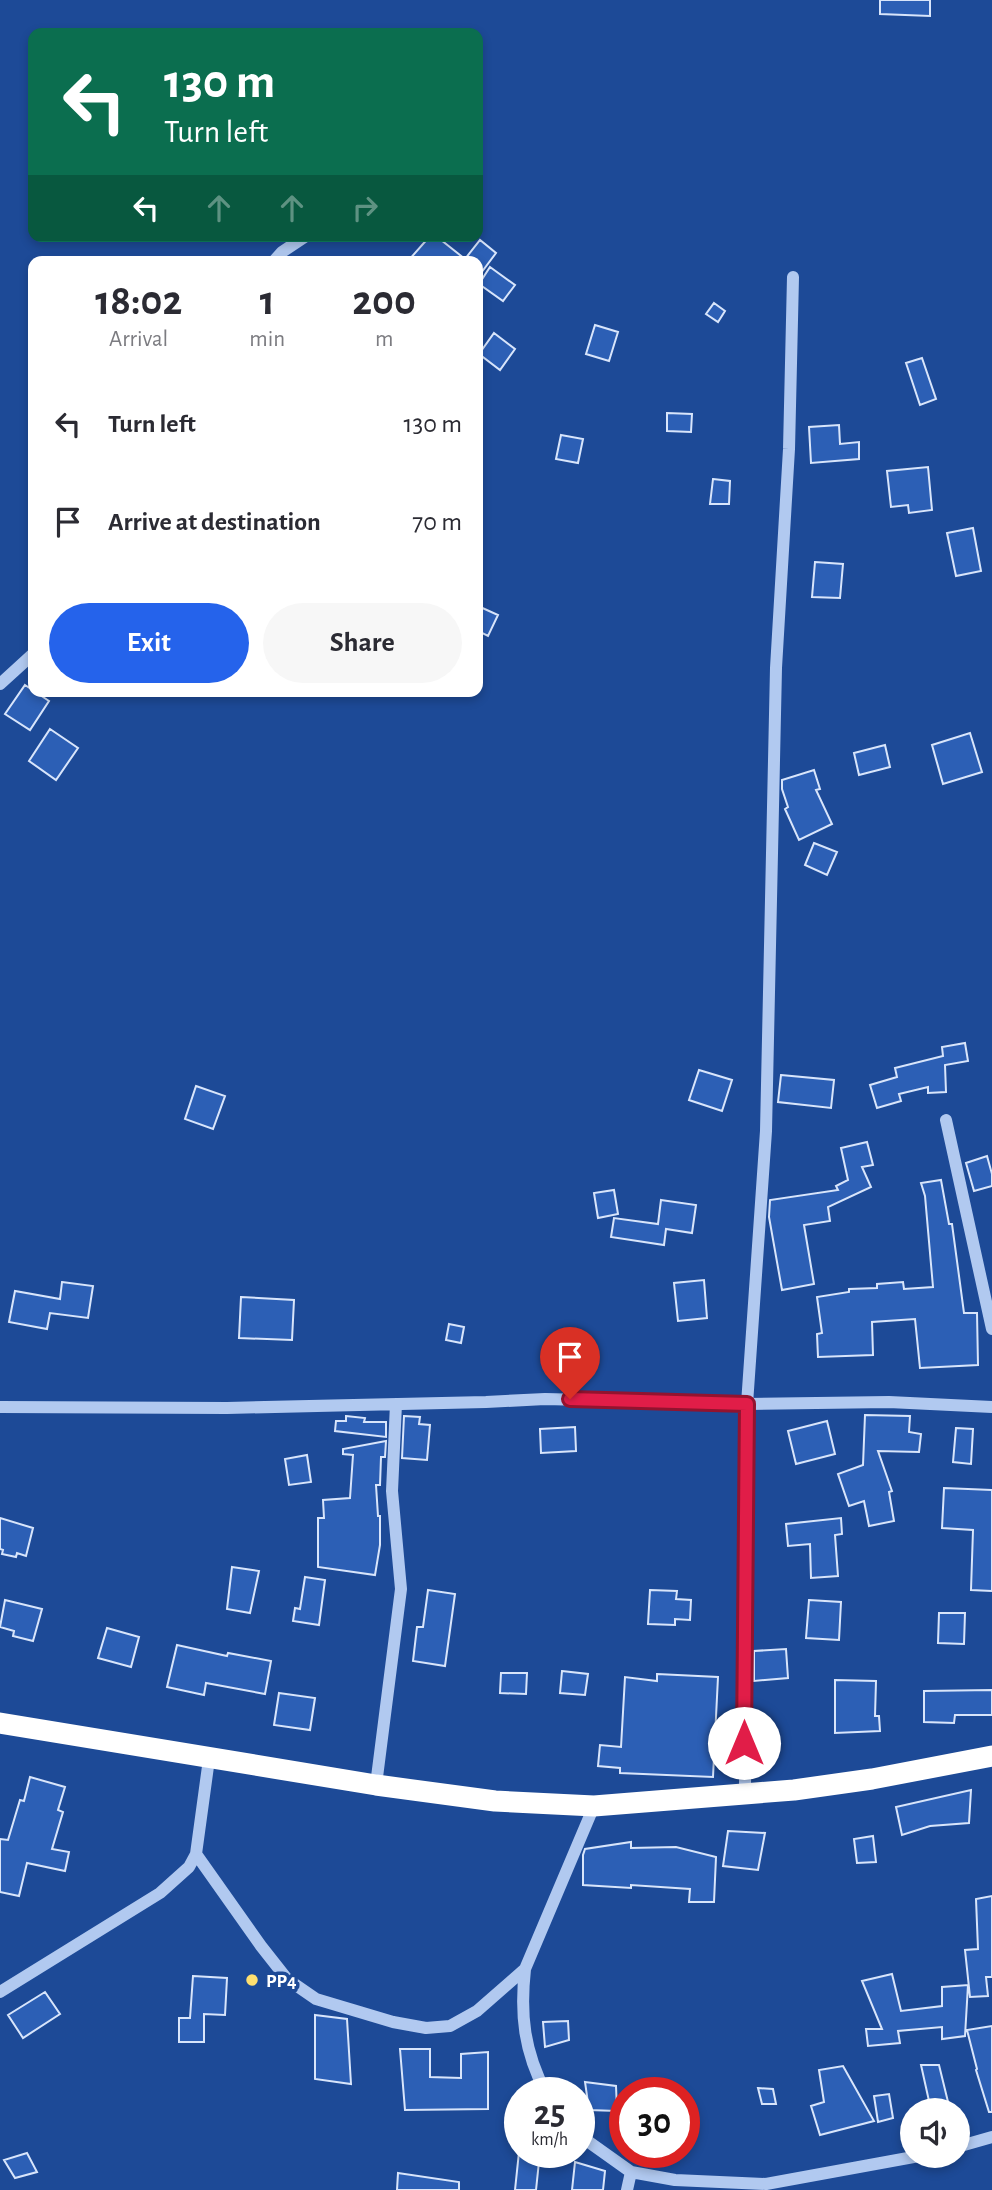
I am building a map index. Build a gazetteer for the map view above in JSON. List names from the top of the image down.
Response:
{
  "places": ["PP4"],
  "page": {
    "turn": ["130 m", "Turn left"],
    "eta": [
      "18:02",
      "Arrival",
      "1",
      "min",
      "200",
      "m"
    ],
    "list": [
      {
        "name": "Turn left",
        "value": "130 m"
      },
      {
        "name": "Arrive at destination",
        "value": "70 m"
      }
    ],
    "buttons": ["Exit", "Share"],
    "speed": "25 km/h",
    "limit": "30"
  }
}
